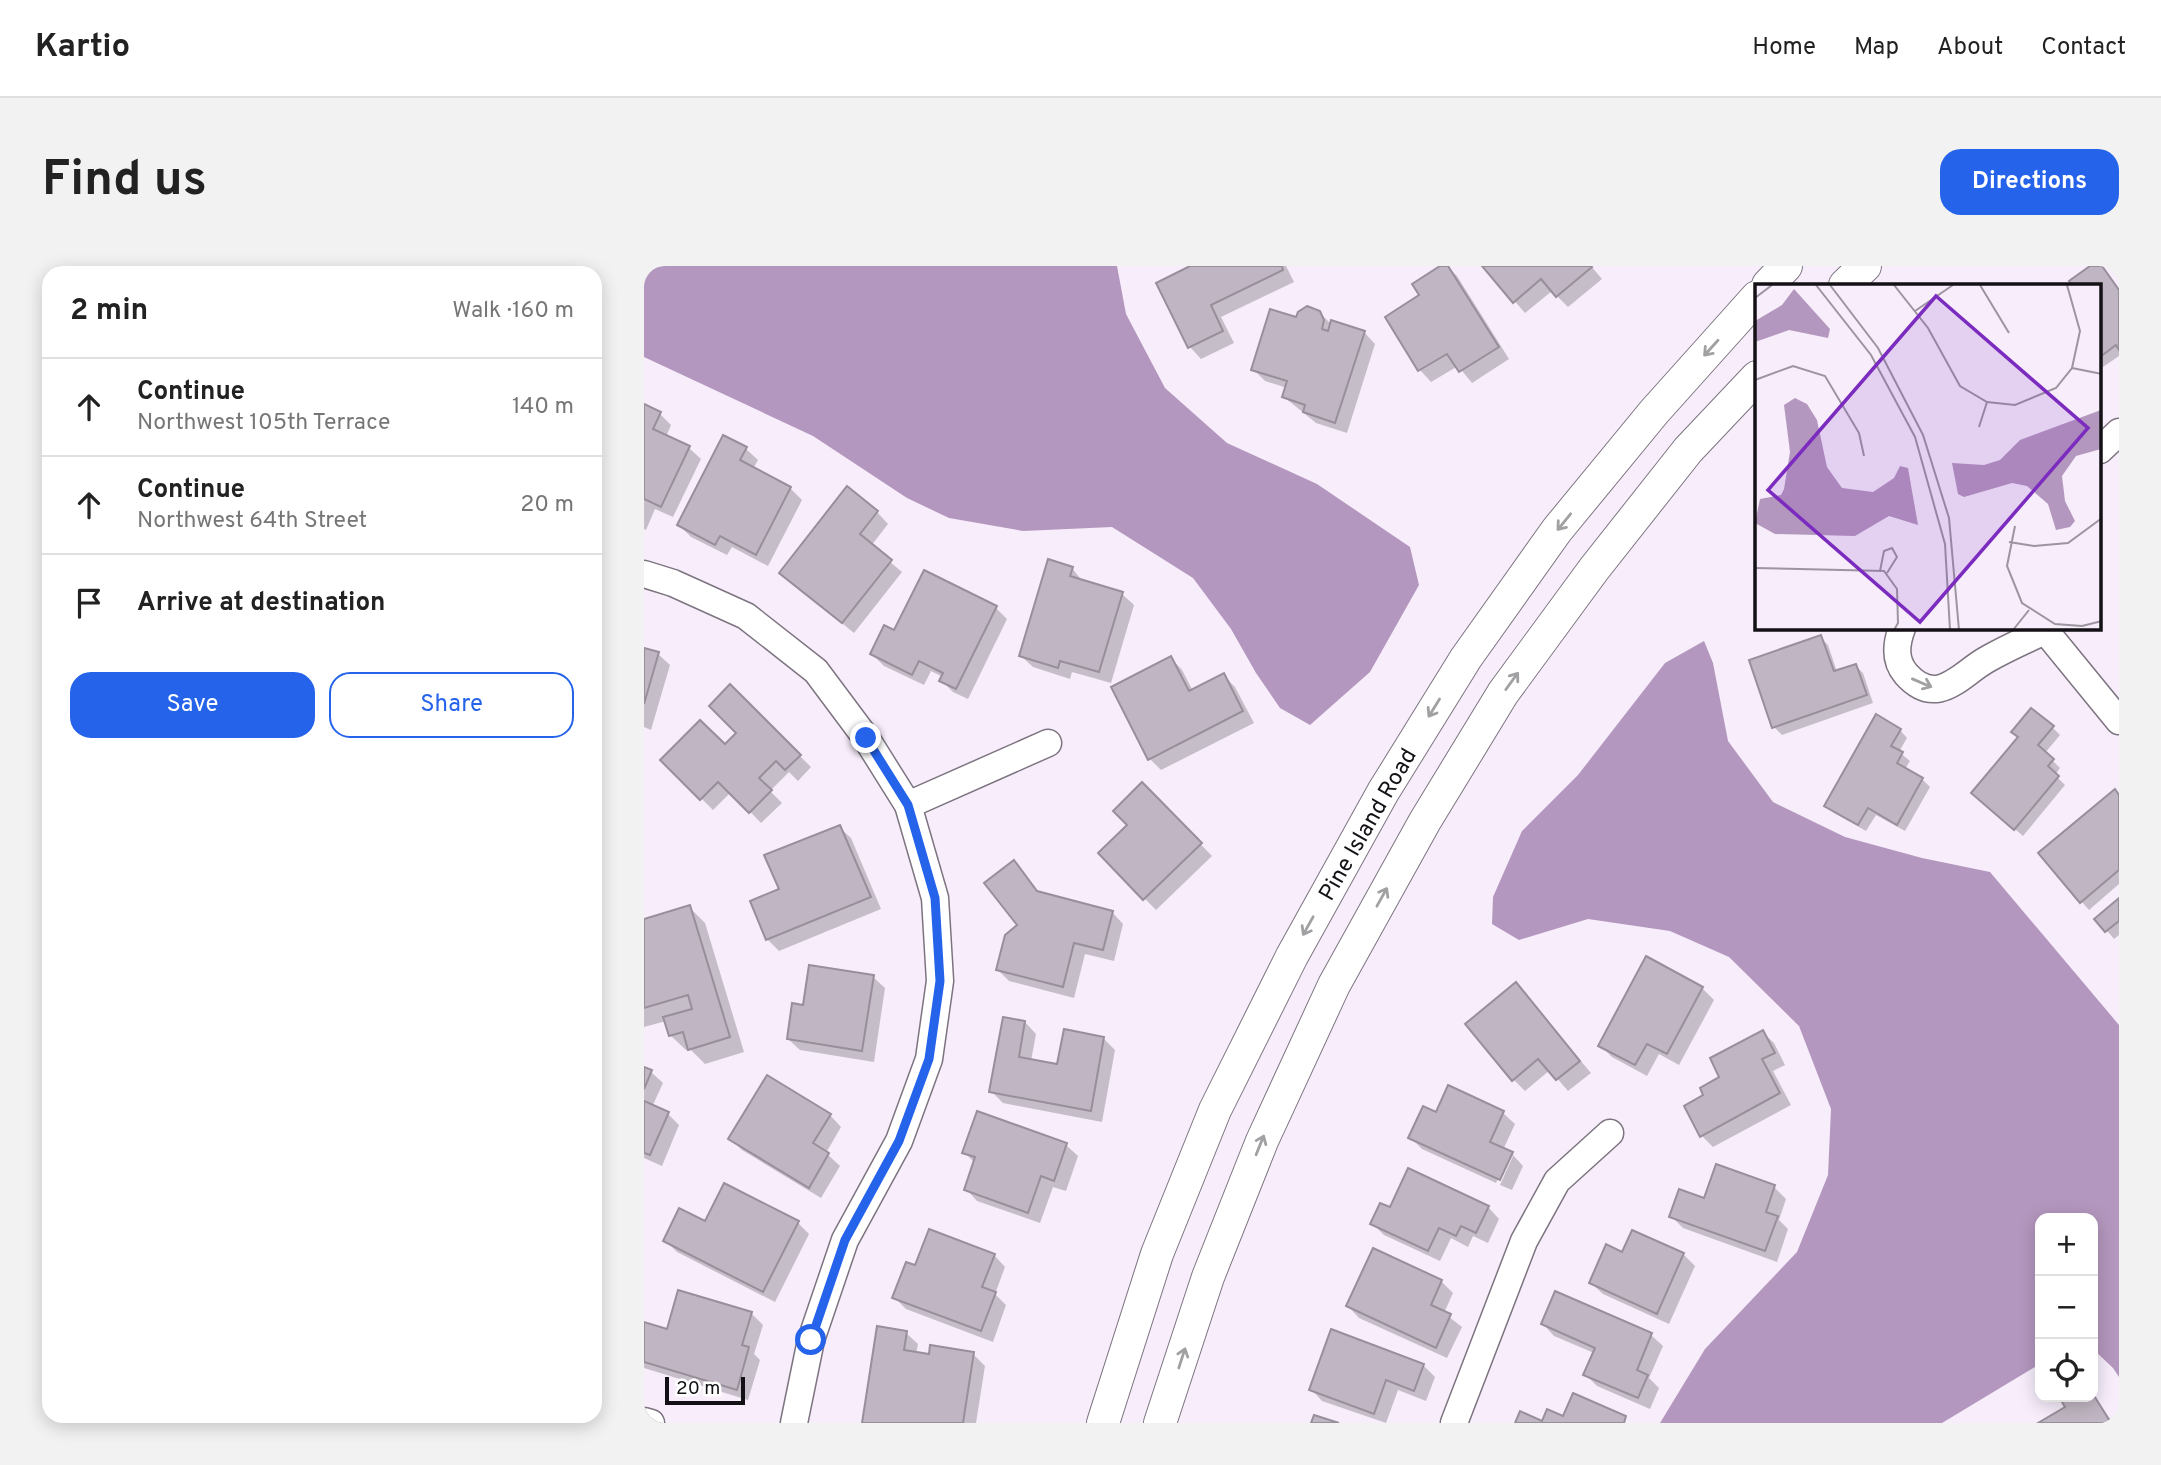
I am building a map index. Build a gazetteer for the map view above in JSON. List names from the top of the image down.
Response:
{
  "streets": {
    "main road": ["Pine Island Road"]
  },
  "scale_bar": "20 m",
  "page": {
    "header": "Kartio",
    "nav": [
      "Home",
      "Map",
      "About",
      "Contact"
    ],
    "buttons": [
      "Directions",
      ["Save", "Share"]
    ],
    "title": "Find us",
    "heading": ["2 min", "Walk · 160 m"],
    "list": [
      ["Continue", "Northwest 105th Terrace", "140 m"],
      ["Continue", "Northwest 64th Street", "20 m"],
      "Arrive at destination"
    ],
    "map_buttons": ["+", "−"],
    "scale": "20 m"
  }
}
